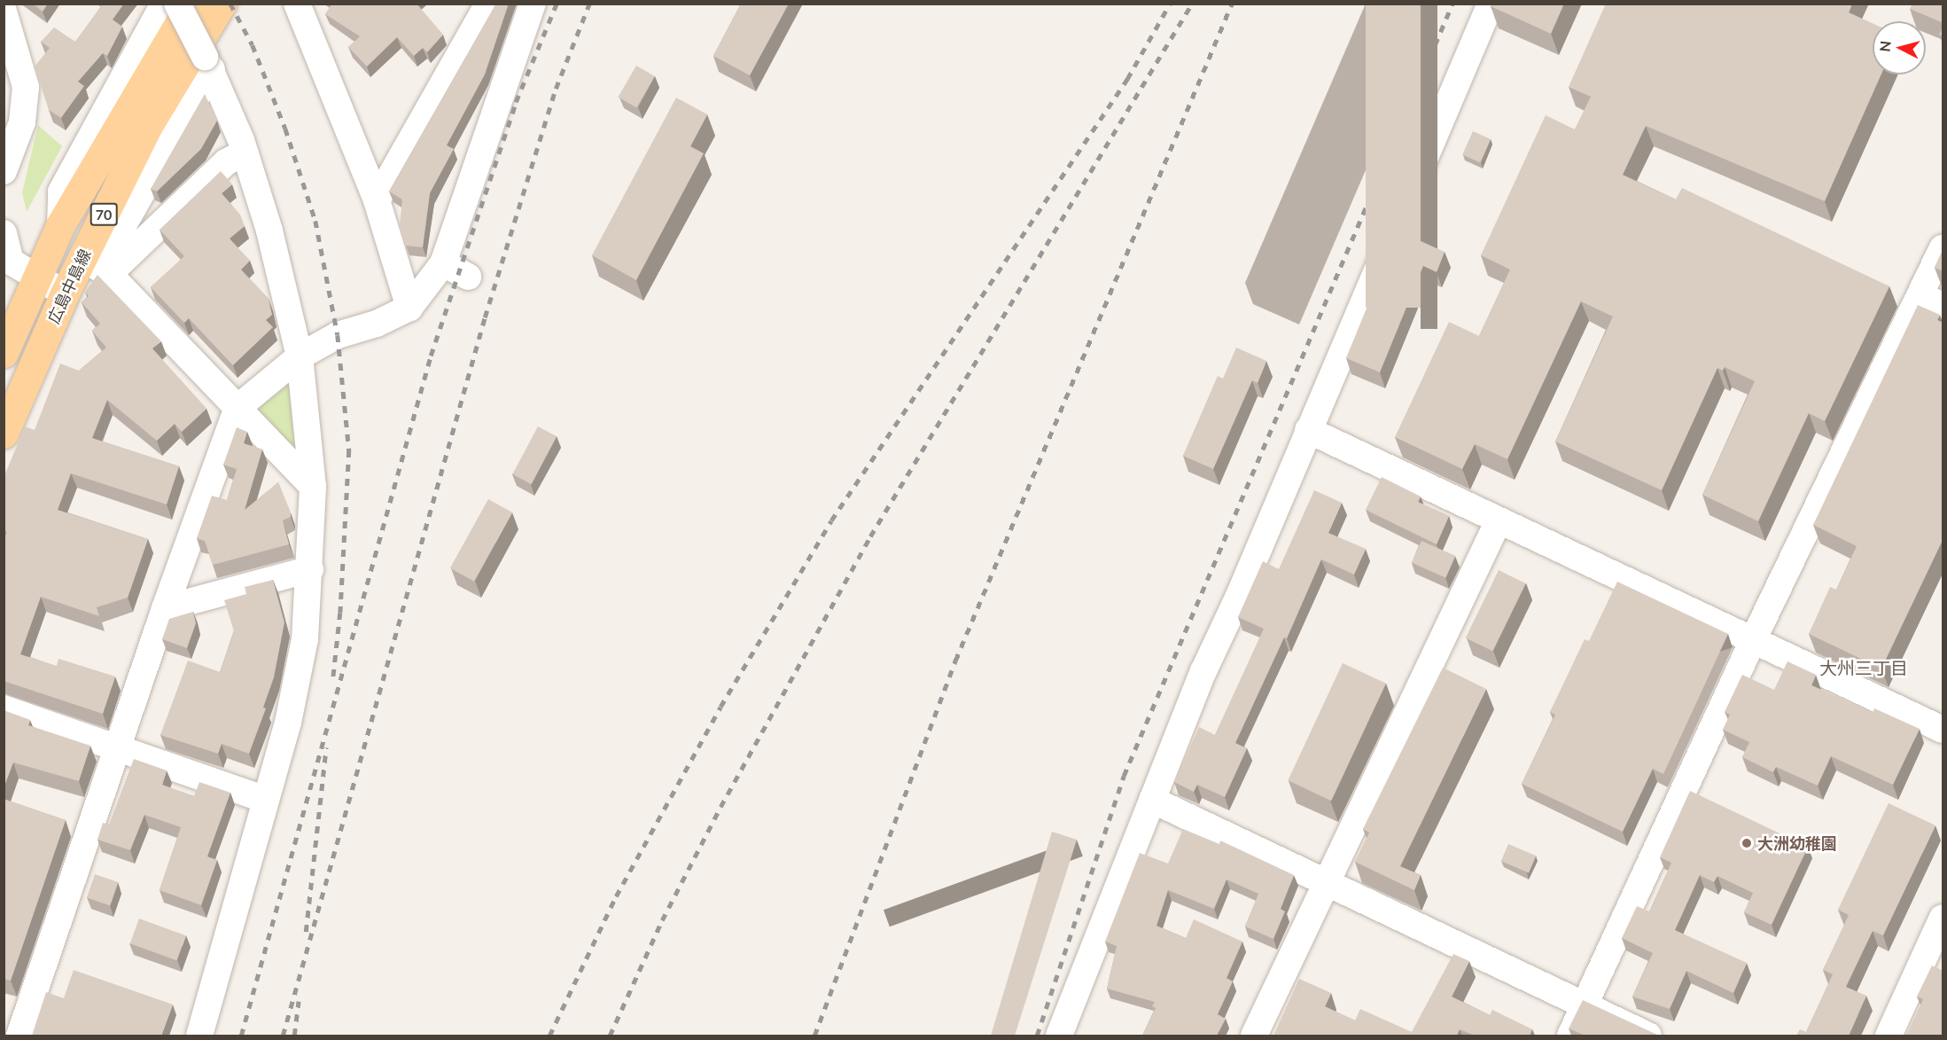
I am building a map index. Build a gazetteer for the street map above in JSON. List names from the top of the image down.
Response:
{
  "streets": {
    "main road": ["70", "広島中島線"]
  },
  "districts": ["大州三丁目"],
  "places": ["大洲幼稚園"],
  "north": "left"
}
